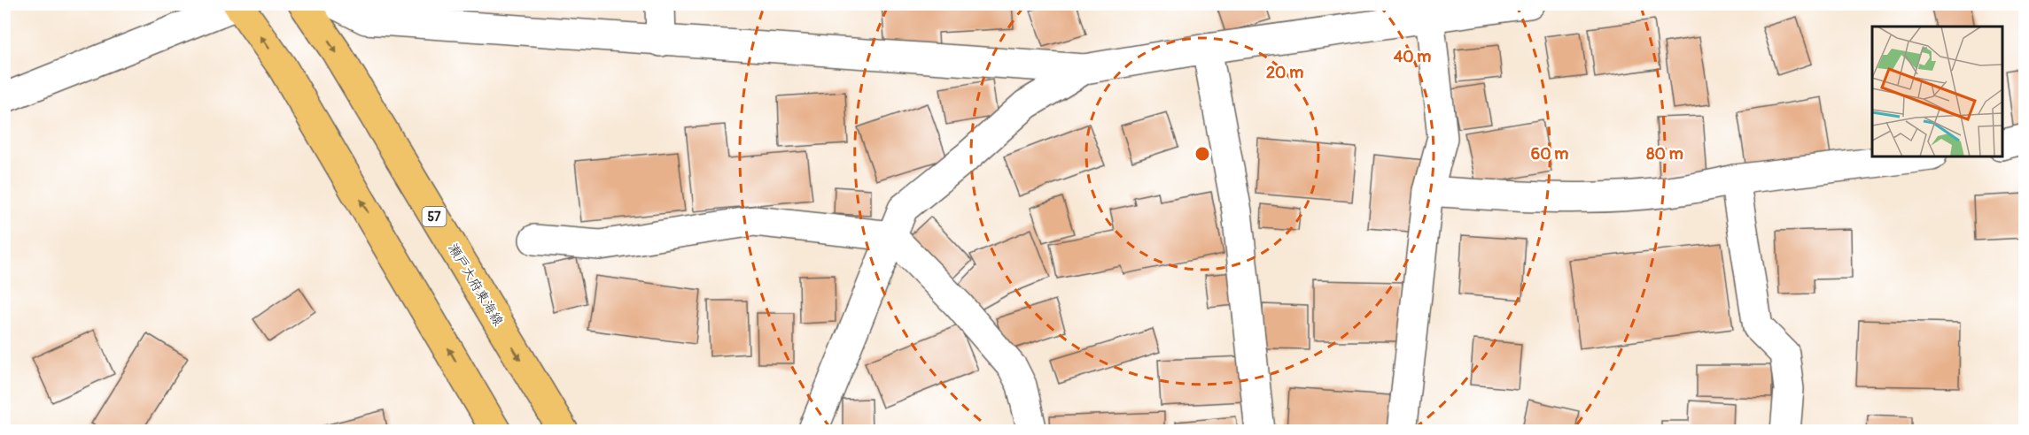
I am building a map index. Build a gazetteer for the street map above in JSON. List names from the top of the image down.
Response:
{
  "streets": {
    "main road": ["57", "瀬戸大府東海線"]
  },
  "rings": [
    "40 m",
    "20 m",
    "60 m",
    "80 m"
  ]
}
